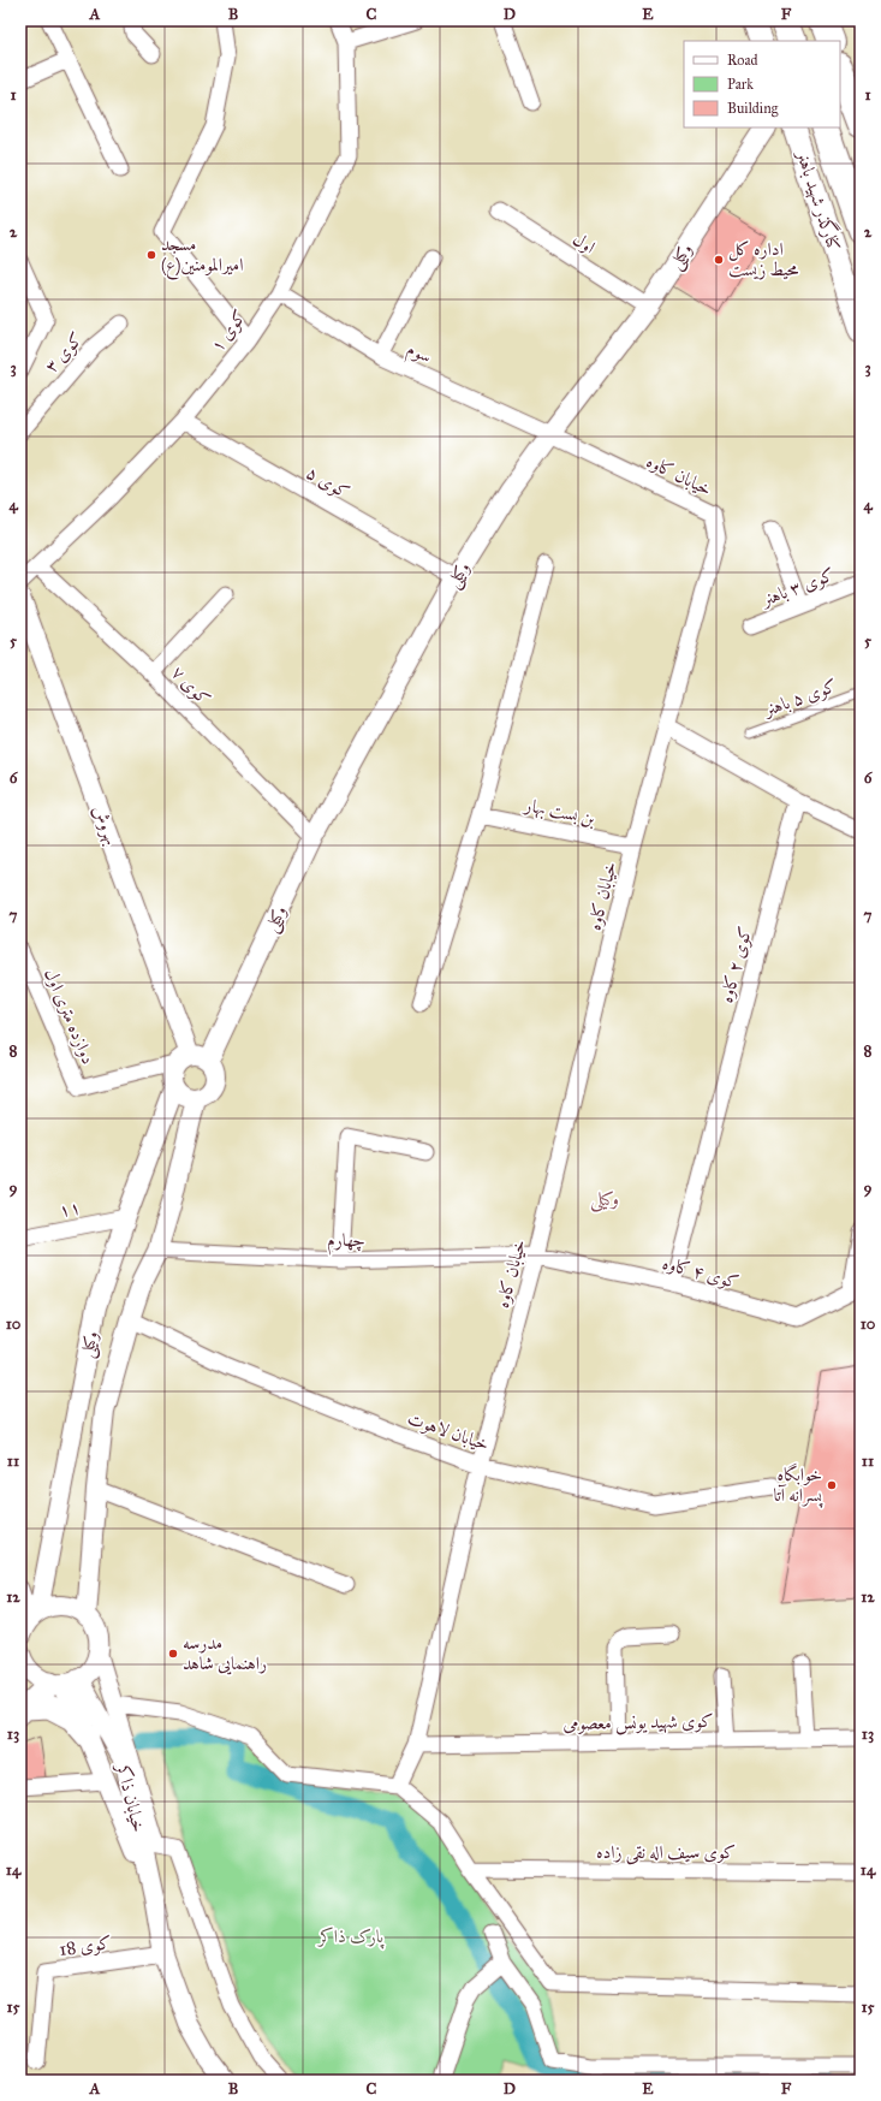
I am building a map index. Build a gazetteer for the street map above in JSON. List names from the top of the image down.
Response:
{
  "streets": {
    "main road": ["کنارگذر شهید باهنر"],
    "street": [
      "اول",
      "وکیلی",
      "کوی ۱",
      "کوی ۳",
      "سوم",
      "خیابان کاوه",
      "کوی ۵",
      "کوی ۳ باهنر",
      "کوی ۷",
      "بن بست بهار",
      "بهروش",
      "کوی ۲ کاوه",
      "دوازده متری اول",
      "۱۱",
      "چهارم",
      "کوی ۴ کاوه",
      "خیابان لاهوت",
      "کوی شهید یونس معصومی",
      "خیابان ذاکر",
      "کوی سیف اله نقی زاده",
      "کوی 18"
    ],
    "lane": ["کوی ۵ باهنر"]
  },
  "crossings": [
    ["اول", "وکیلی"],
    ["وکیلی", "سوم"],
    ["وکیلی", "خیابان کاوه"],
    ["وکیلی", "کوی ۵"],
    ["وکیلی", "کوی ۷"],
    ["وکیلی", "بهروش"],
    ["وکیلی", "دوازده متری اول"],
    ["وکیلی", "۱۱"],
    ["وکیلی", "چهارم"],
    ["وکیلی", "خیابان لاهوت"],
    ["کوی ۱", "سوم"],
    ["کوی ۱", "کوی ۵"],
    ["کوی ۱", "کوی ۷"],
    ["سوم", "خیابان کاوه"],
    ["خیابان کاوه", "بن بست بهار"],
    ["خیابان کاوه", "چهارم"],
    ["خیابان کاوه", "کوی ۴ کاوه"],
    ["خیابان کاوه", "خیابان لاهوت"],
    ["خیابان کاوه", "کوی شهید یونس معصومی"],
    ["بهروش", "دوازده متری اول"],
    ["کوی ۲ کاوه", "کوی ۴ کاوه"],
    ["چهارم", "کوی ۴ کاوه"],
    ["خیابان ذاکر", "کوی 18"]
  ],
  "districts": ["وکیلی"],
  "parks": ["پارک ذاکر"],
  "places": [
    "مسجد امیرالمومنین(ع)",
    "اداره کل محیط زیست",
    "خوابگاه پسرانه آتا",
    "مدرسه راهنمایی شاهد"
  ],
  "legend": ["Road", "Park", "Building"],
  "grid": {
    "columns": [
      "A",
      "B",
      "C",
      "D",
      "E",
      "F"
    ],
    "rows": [
      "1",
      "2",
      "3",
      "4",
      "5",
      "6",
      "7",
      "8",
      "9",
      "10",
      "11",
      "12",
      "13",
      "14",
      "15"
    ]
  }
}
